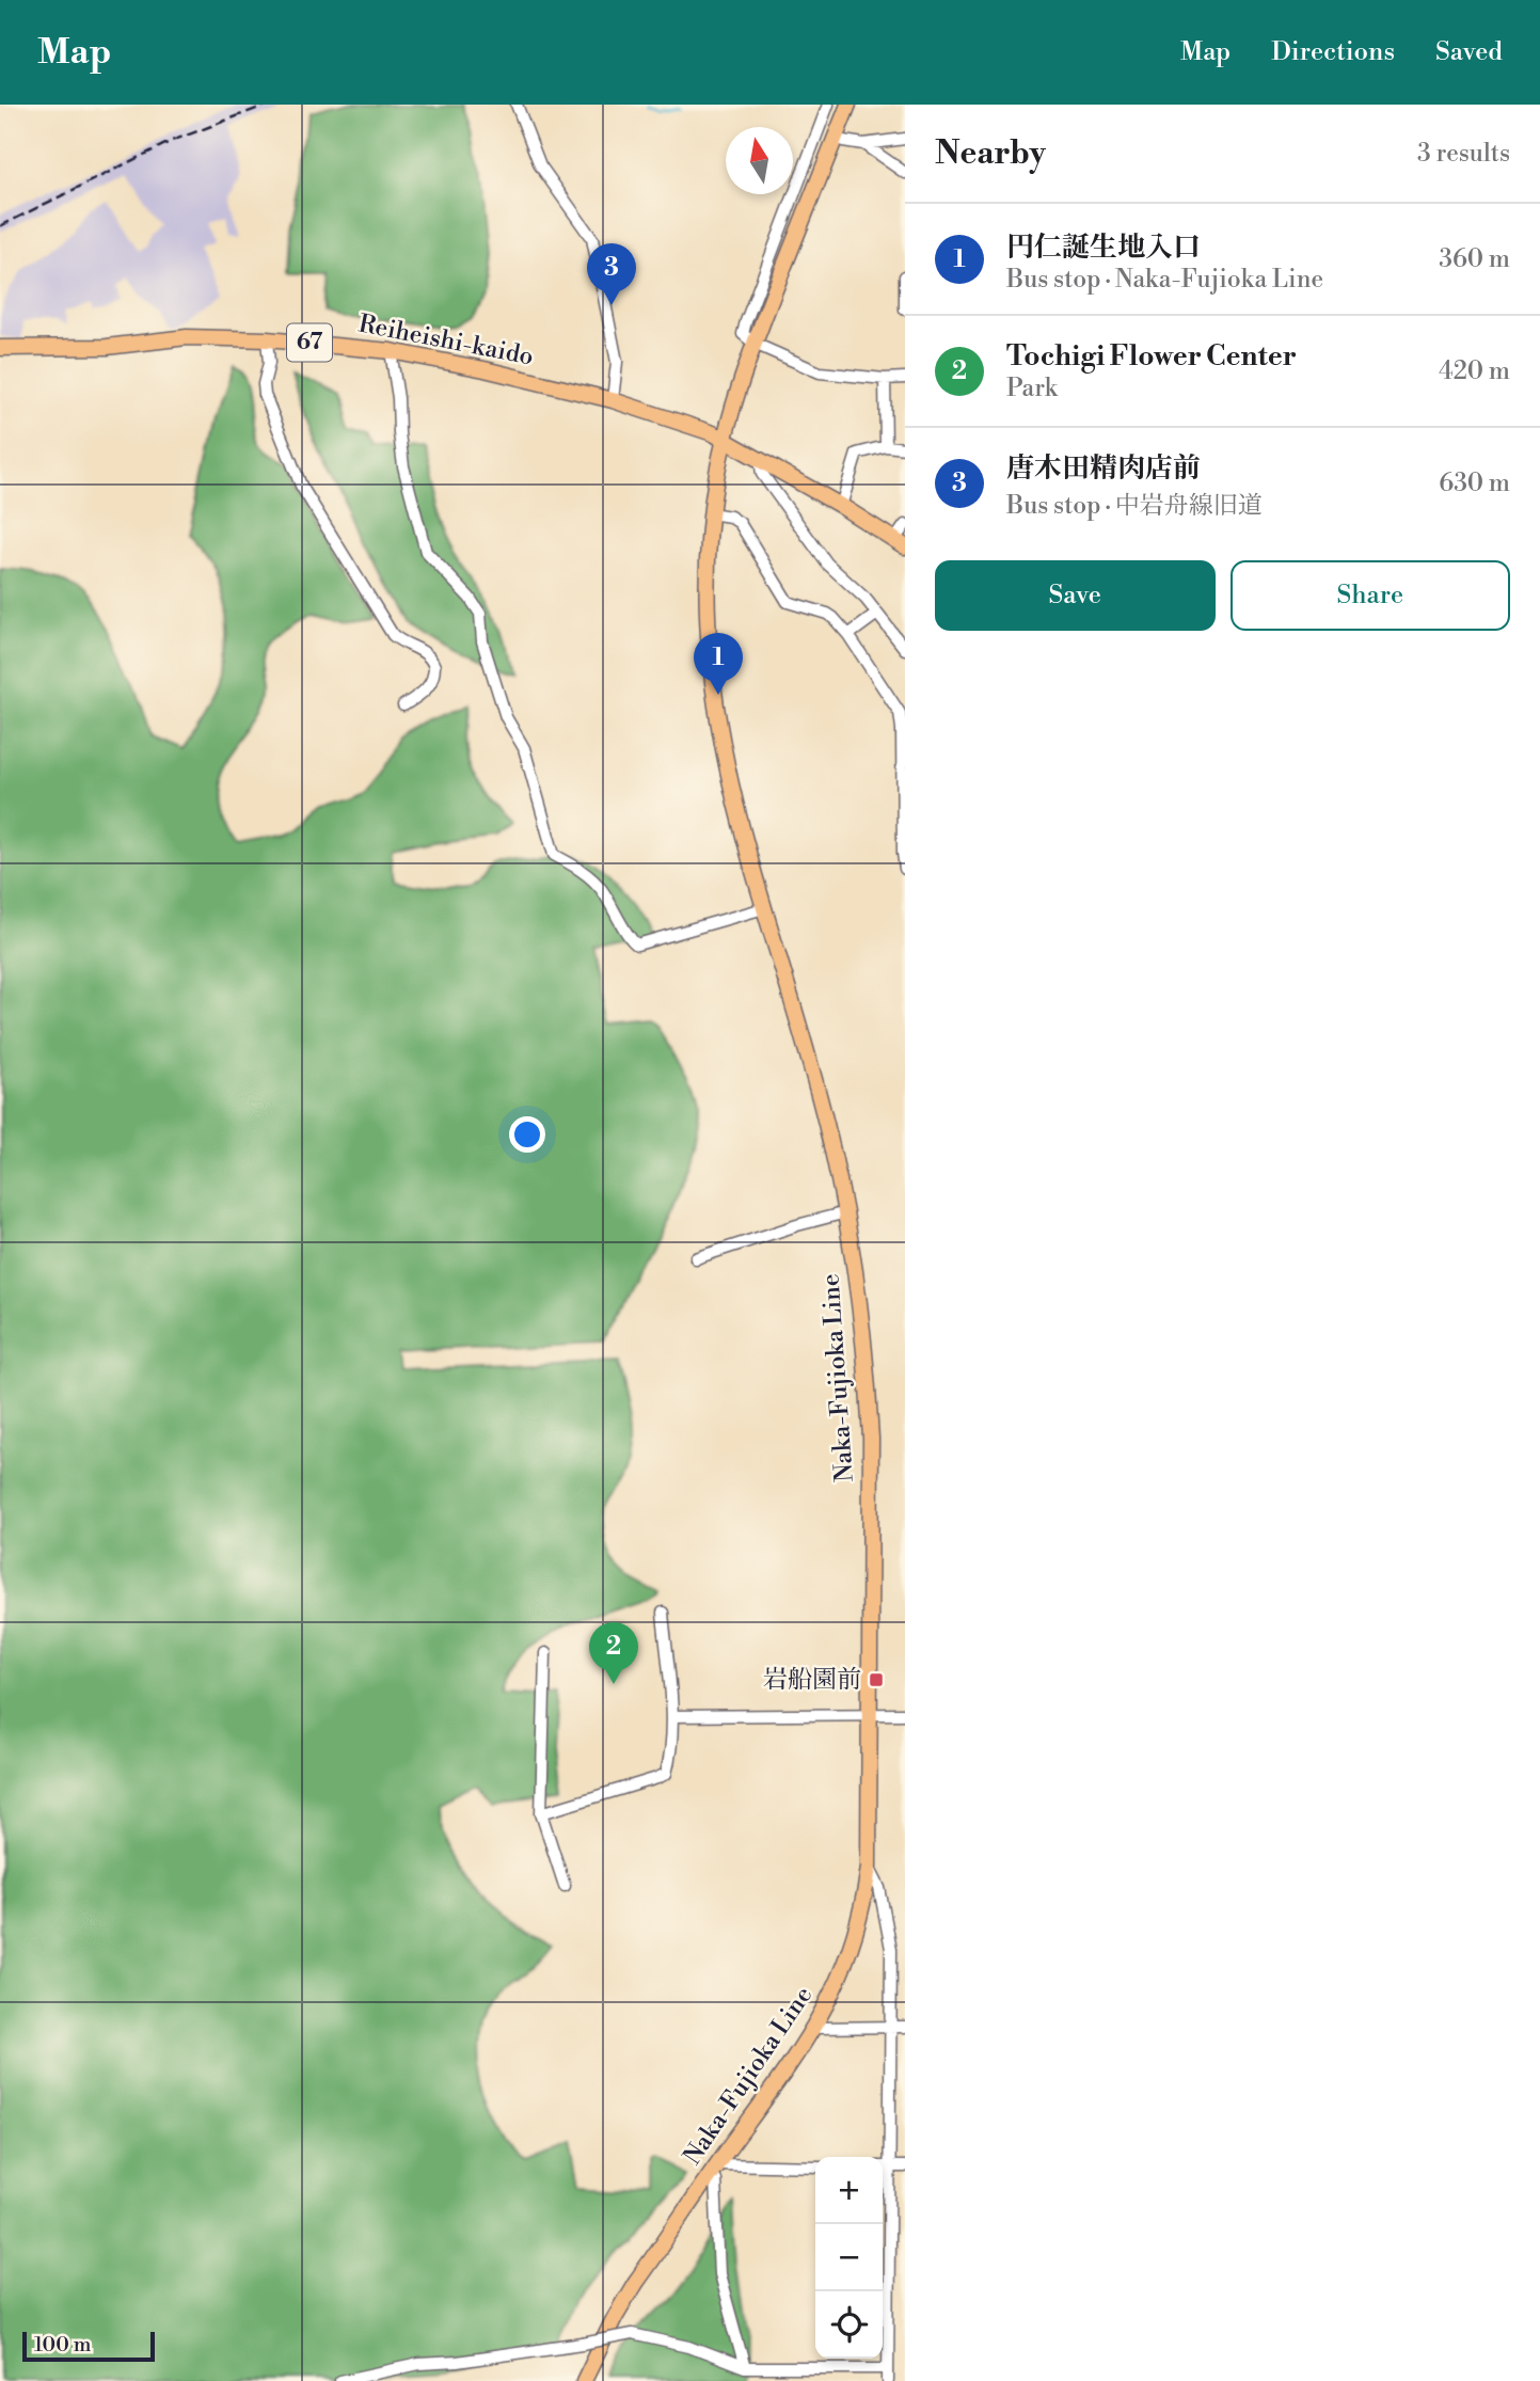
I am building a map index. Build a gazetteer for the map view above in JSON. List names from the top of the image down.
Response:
{
  "streets": {
    "main road": ["Reiheishi-kaido", "67", "Naka-Fujioka Line"]
  },
  "crossings": [
    ["Reiheishi-kaido", "67"],
    ["67", "Naka-Fujioka Line"]
  ],
  "places": {
    "transit": ["岩船園前"]
  },
  "scale_bar": "100 m",
  "north": "top",
  "page": {
    "header": "Map",
    "nav": ["Map", "Directions", "Saved"],
    "heading": ["Nearby", "3 results"],
    "list": [
      {
        "mark": "1",
        "name": "円仁誕生地入口",
        "note": "Bus stop · Naka-Fujioka Line",
        "value": "360 m"
      },
      {
        "mark": "2",
        "name": "Tochigi Flower Center",
        "note": "Park",
        "value": "420 m"
      },
      {
        "mark": "3",
        "name": "唐木田精肉店前",
        "note": "Bus stop · 中岩舟線旧道",
        "value": "630 m"
      }
    ],
    "pins": ["3", "1", "2"],
    "buttons": ["Save", "Share"],
    "map_buttons": ["+", "−"],
    "scale": "100 m"
  }
}
